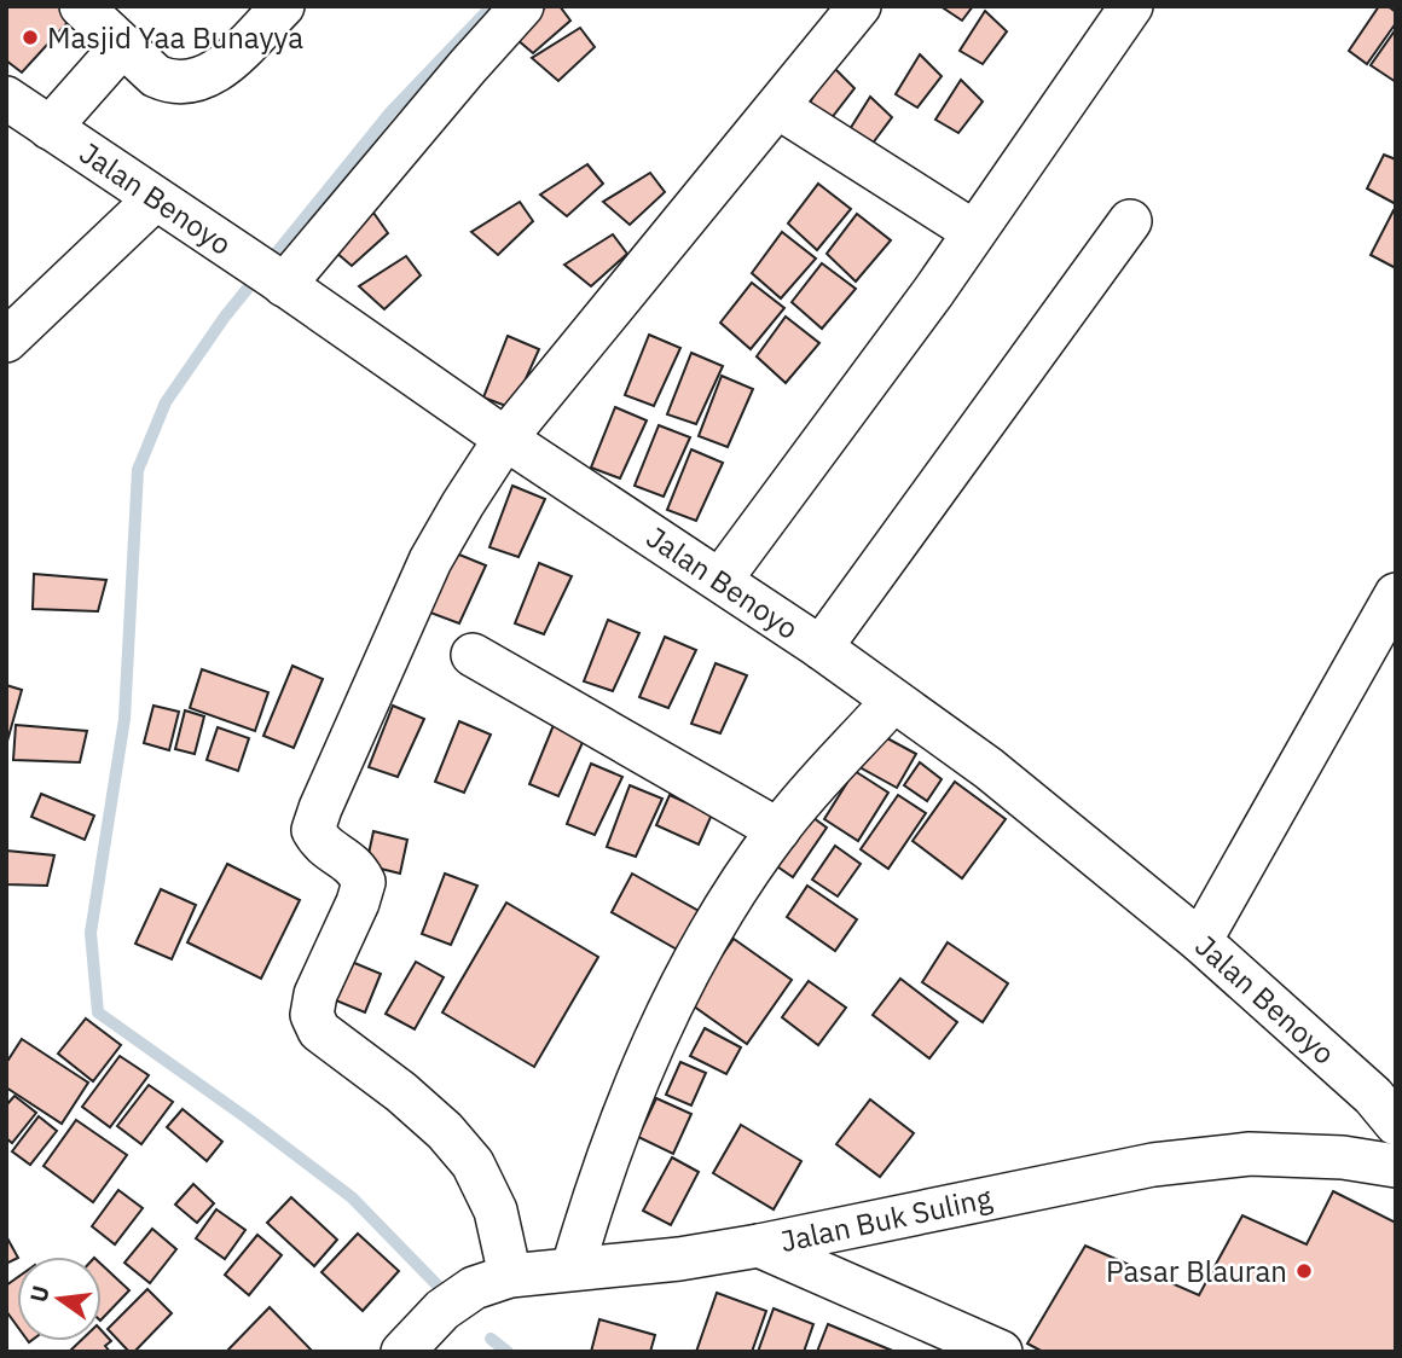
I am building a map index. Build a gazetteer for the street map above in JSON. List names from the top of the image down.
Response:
{
  "streets": {
    "street": ["Jalan Benoyo", "Jalan Buk Suling"]
  },
  "places": ["Masjid Yaa Bunayya", "Pasar Blauran"],
  "north": "left"
}
